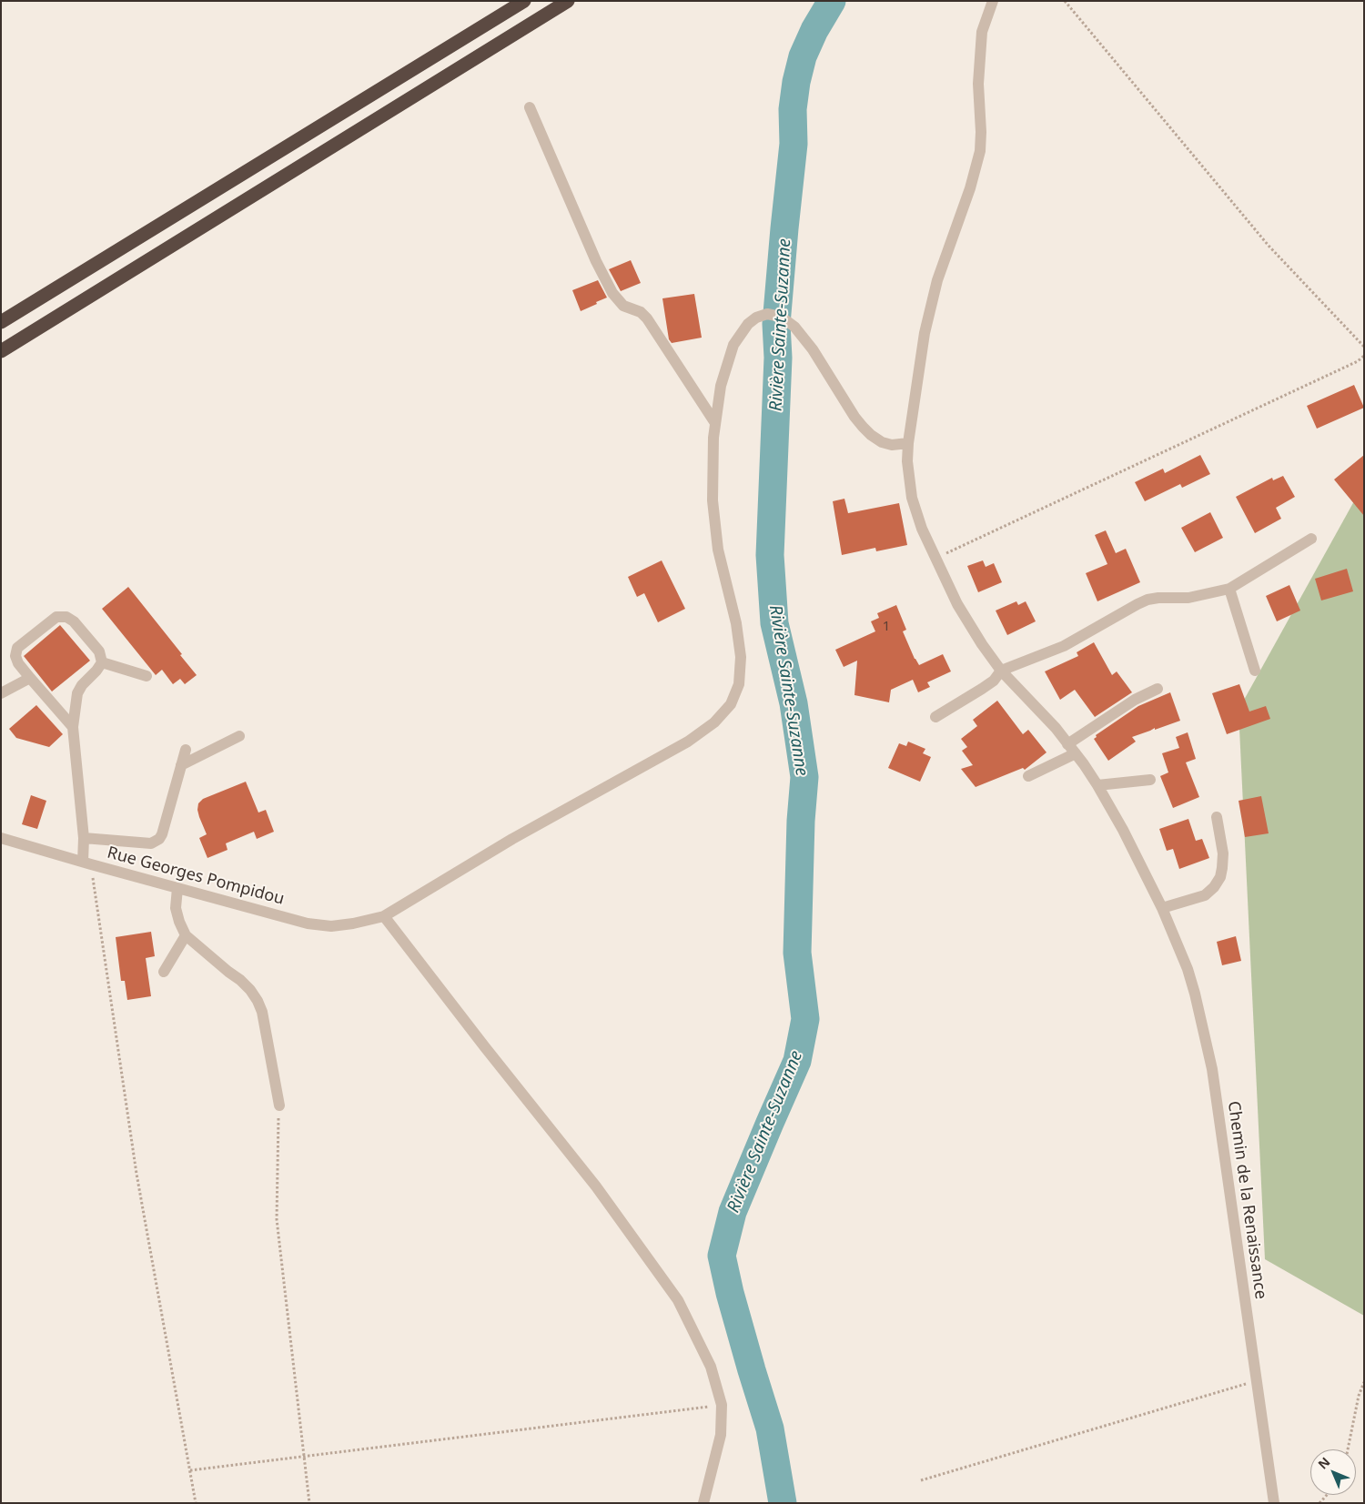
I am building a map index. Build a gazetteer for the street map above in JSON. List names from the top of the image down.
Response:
{
  "streets": {
    "street": ["Rue Georges Pompidou", "Chemin de la Renaissance"]
  },
  "crossings": [
    ["Rue Georges Pompidou", "Chemin de la Renaissance"]
  ],
  "water": ["Rivière Sainte-Suzanne"],
  "house_numbers": ["1"],
  "north": "top left"
}
